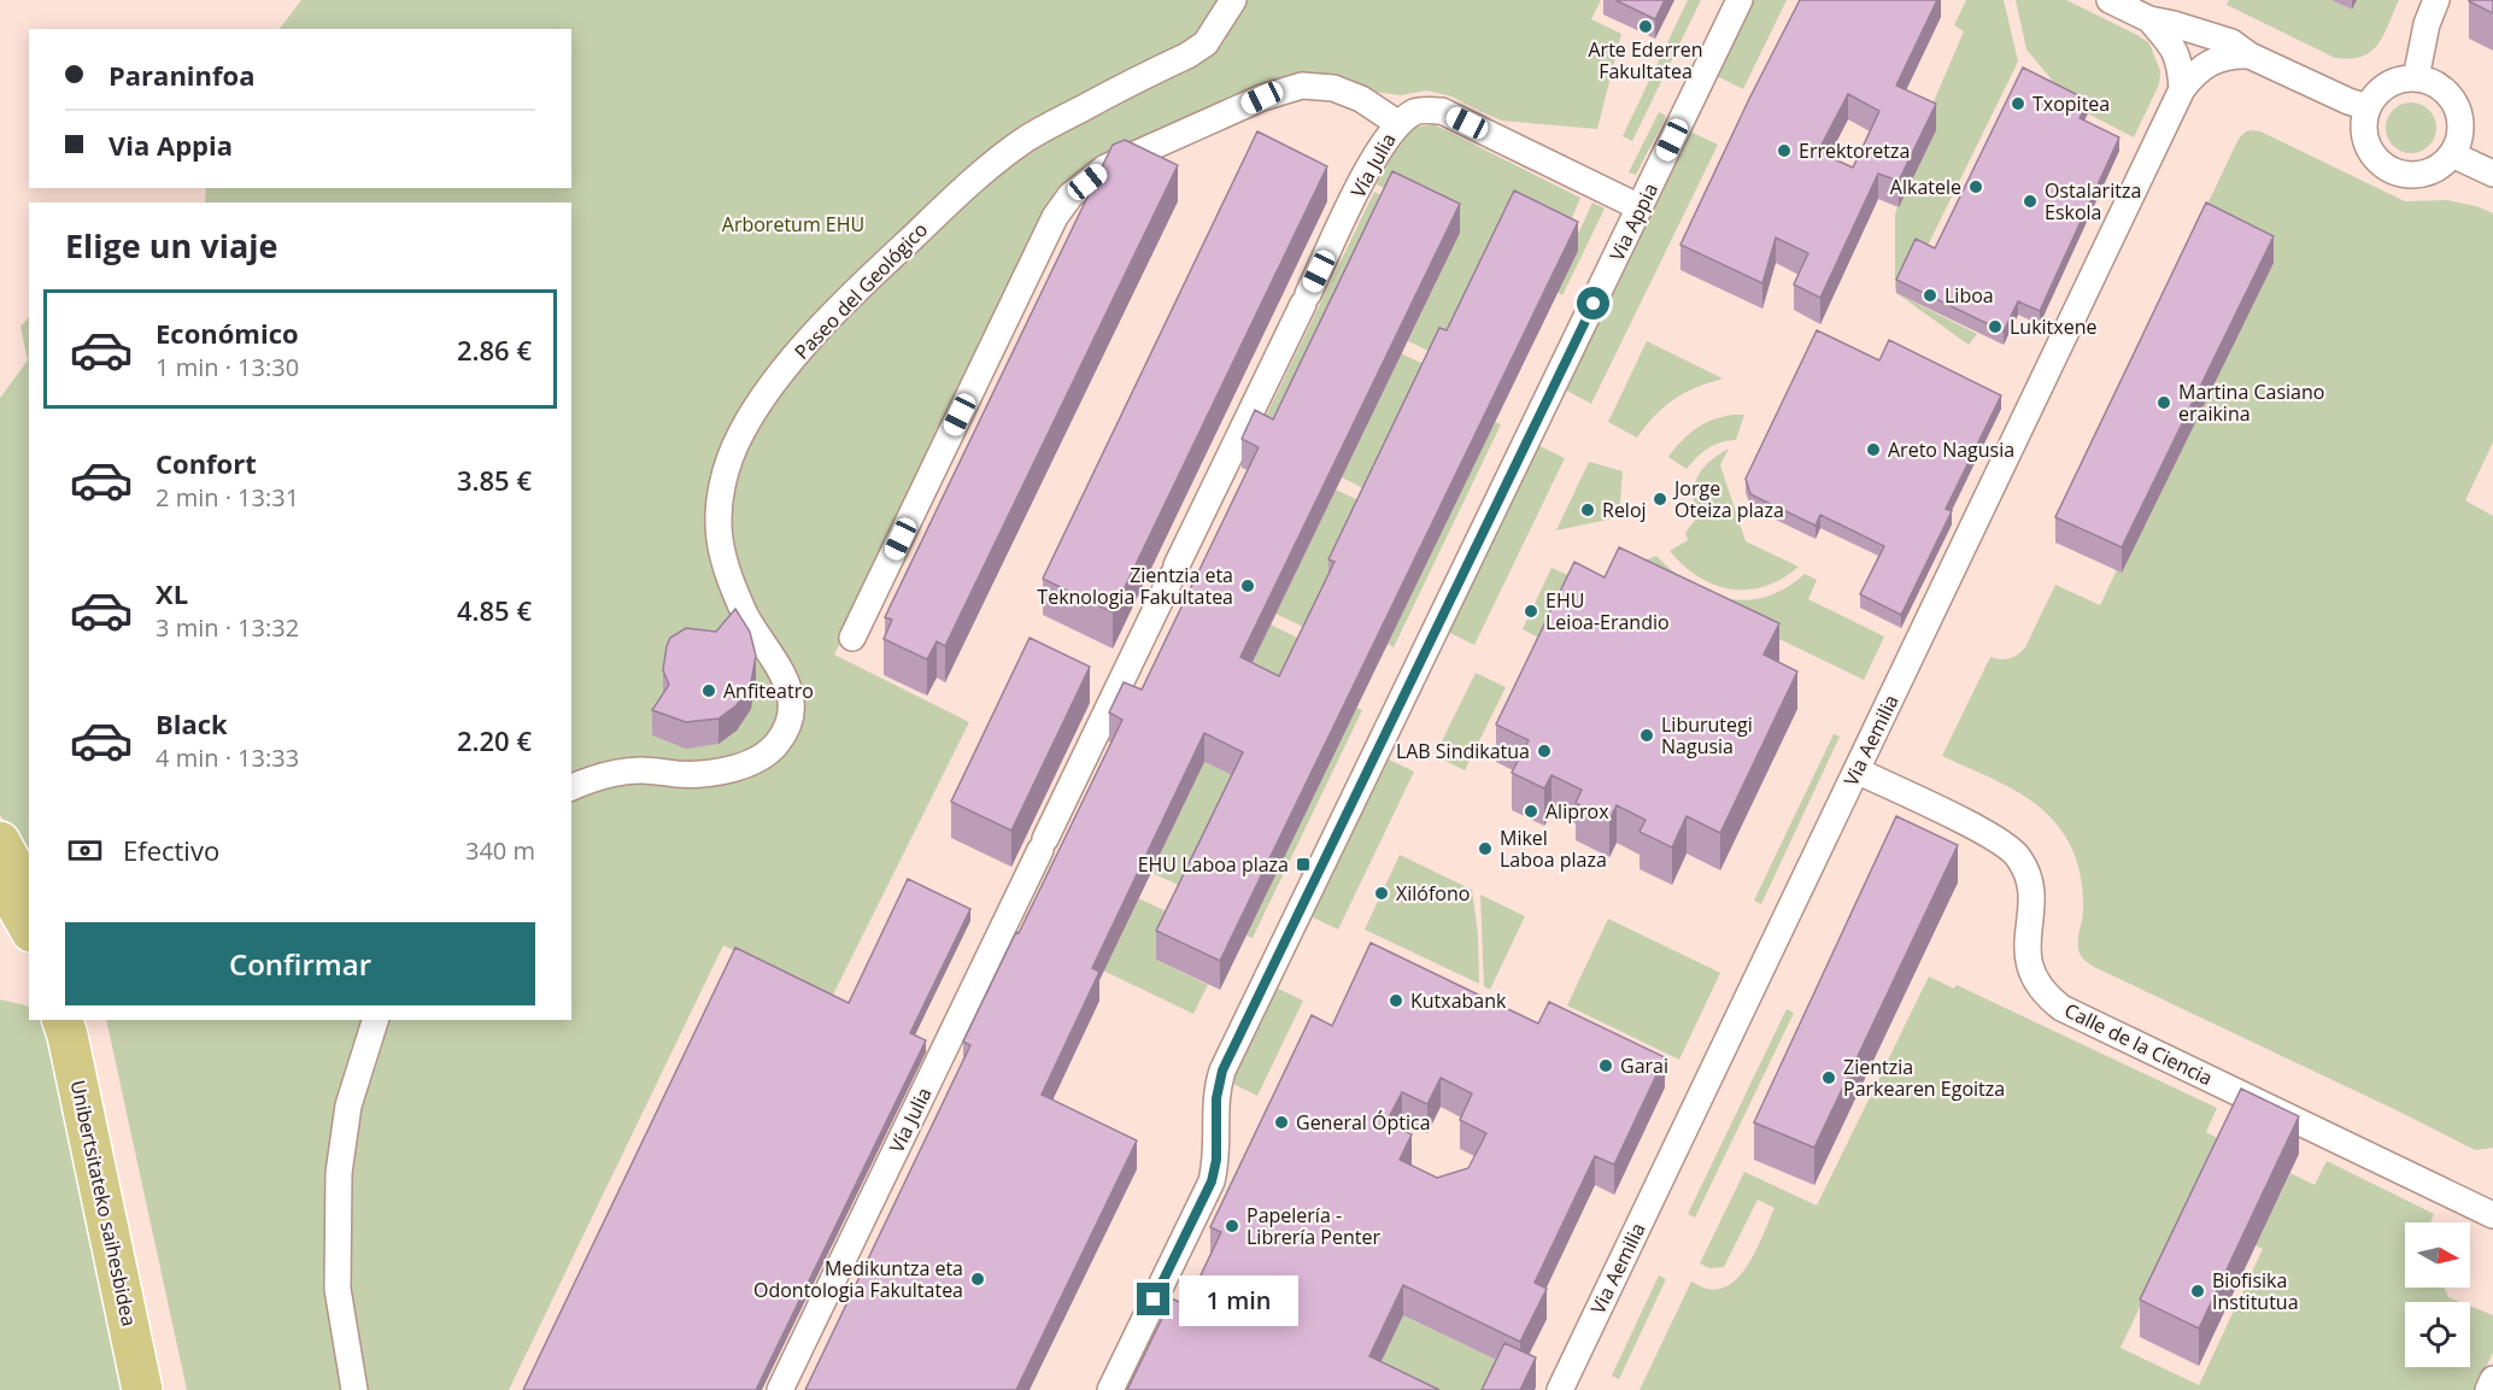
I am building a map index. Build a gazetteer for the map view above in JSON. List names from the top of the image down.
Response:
{
  "streets": {
    "main road": ["Unibertsitateko saihesbidea"],
    "street": [
      "Vía Julia",
      "Via Appia",
      "Paseo del Geológico",
      "Via Aemilia",
      "Calle de la Ciencia"
    ]
  },
  "crossings": [
    ["Vía Julia", "Via Appia"],
    ["Via Aemilia", "Calle de la Ciencia"]
  ],
  "parks": ["Arboretum EHU"],
  "places": {
    "other": [
      "Arte Ederren Fakultatea",
      "Txopitea",
      "Errektoretza",
      "Alkatele",
      "Ostalaritza Eskola",
      "Liboa",
      "Lukitxene",
      "Martina Casiano eraikina",
      "Areto Nagusia",
      "Jorge Oteiza plaza",
      "Reloj",
      "Zientzia eta Teknologia Fakultatea",
      "EHU Leioa-Erandio",
      "Anfiteatro",
      "Liburutegi Nagusia",
      "LAB Sindikatua",
      "Aliprox",
      "Mikel Laboa plaza",
      "Xilófono",
      "Kutxabank",
      "Garai",
      "Zientzia Parkearen Egoitza",
      "General Óptica",
      "Papelería - Librería Penter",
      "Medikuntza eta Odontologia Fakultatea",
      "Biofisika Institutua"
    ],
    "transit": ["EHU Laboa plaza"]
  },
  "north": "right",
  "page": {
    "banner": ["Paraninfoa", "Via Appia"],
    "heading": "Elige un viaje",
    "list": [
      {
        "name": "Económico",
        "note": "1 min · 13:30",
        "value": "2.86 €"
      },
      {
        "name": "Confort",
        "note": "2 min · 13:31",
        "value": "3.85 €"
      },
      {
        "name": "XL",
        "note": "3 min · 13:32",
        "value": "4.85 €"
      },
      {
        "name": "Black",
        "note": "4 min · 13:33",
        "value": "2.20 €"
      }
    ],
    "pay": ["Efectivo", "340 m"],
    "buttons": "Confirmar",
    "bubble": "1 min"
  }
}
